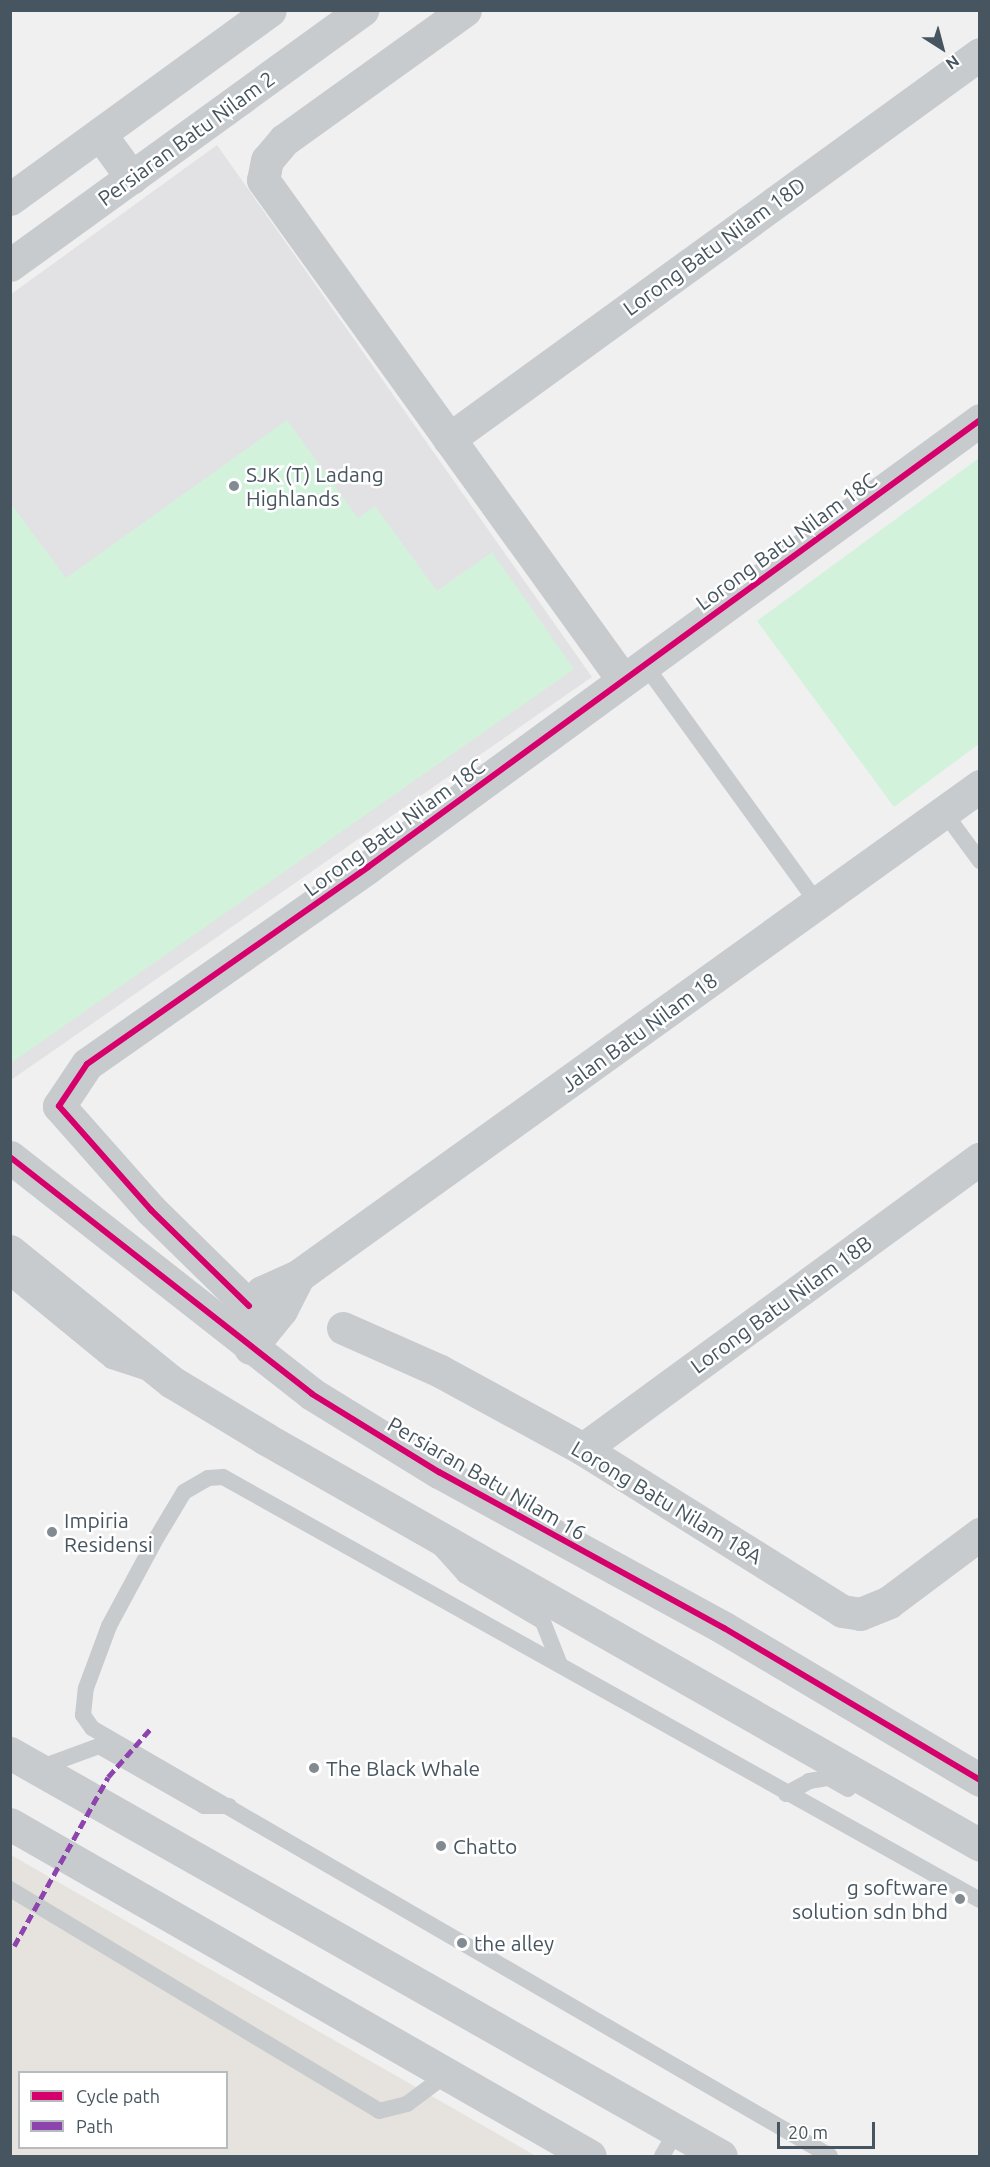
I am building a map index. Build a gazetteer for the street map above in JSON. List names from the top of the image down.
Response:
{
  "streets": {
    "street": [
      "Persiaran Batu Nilam 2",
      "Lorong Batu Nilam 18D",
      "Lorong Batu Nilam 18C",
      "Jalan Batu Nilam 18",
      "Lorong Batu Nilam 18B",
      "Persiaran Batu Nilam 16",
      "Lorong Batu Nilam 18A"
    ]
  },
  "crossings": [
    ["Lorong Batu Nilam 18C", "Jalan Batu Nilam 18"],
    ["Jalan Batu Nilam 18", "Persiaran Batu Nilam 16"],
    ["Lorong Batu Nilam 18B", "Lorong Batu Nilam 18A"]
  ],
  "places": [
    "SJK (T) Ladang Highlands",
    "Impiria Residensi",
    "The Black Whale",
    "Chatto",
    "g software solution sdn bhd",
    "the alley"
  ],
  "legend": ["Cycle path", "Path"],
  "scale_bar": "20 m",
  "north": "bottom right"
}
